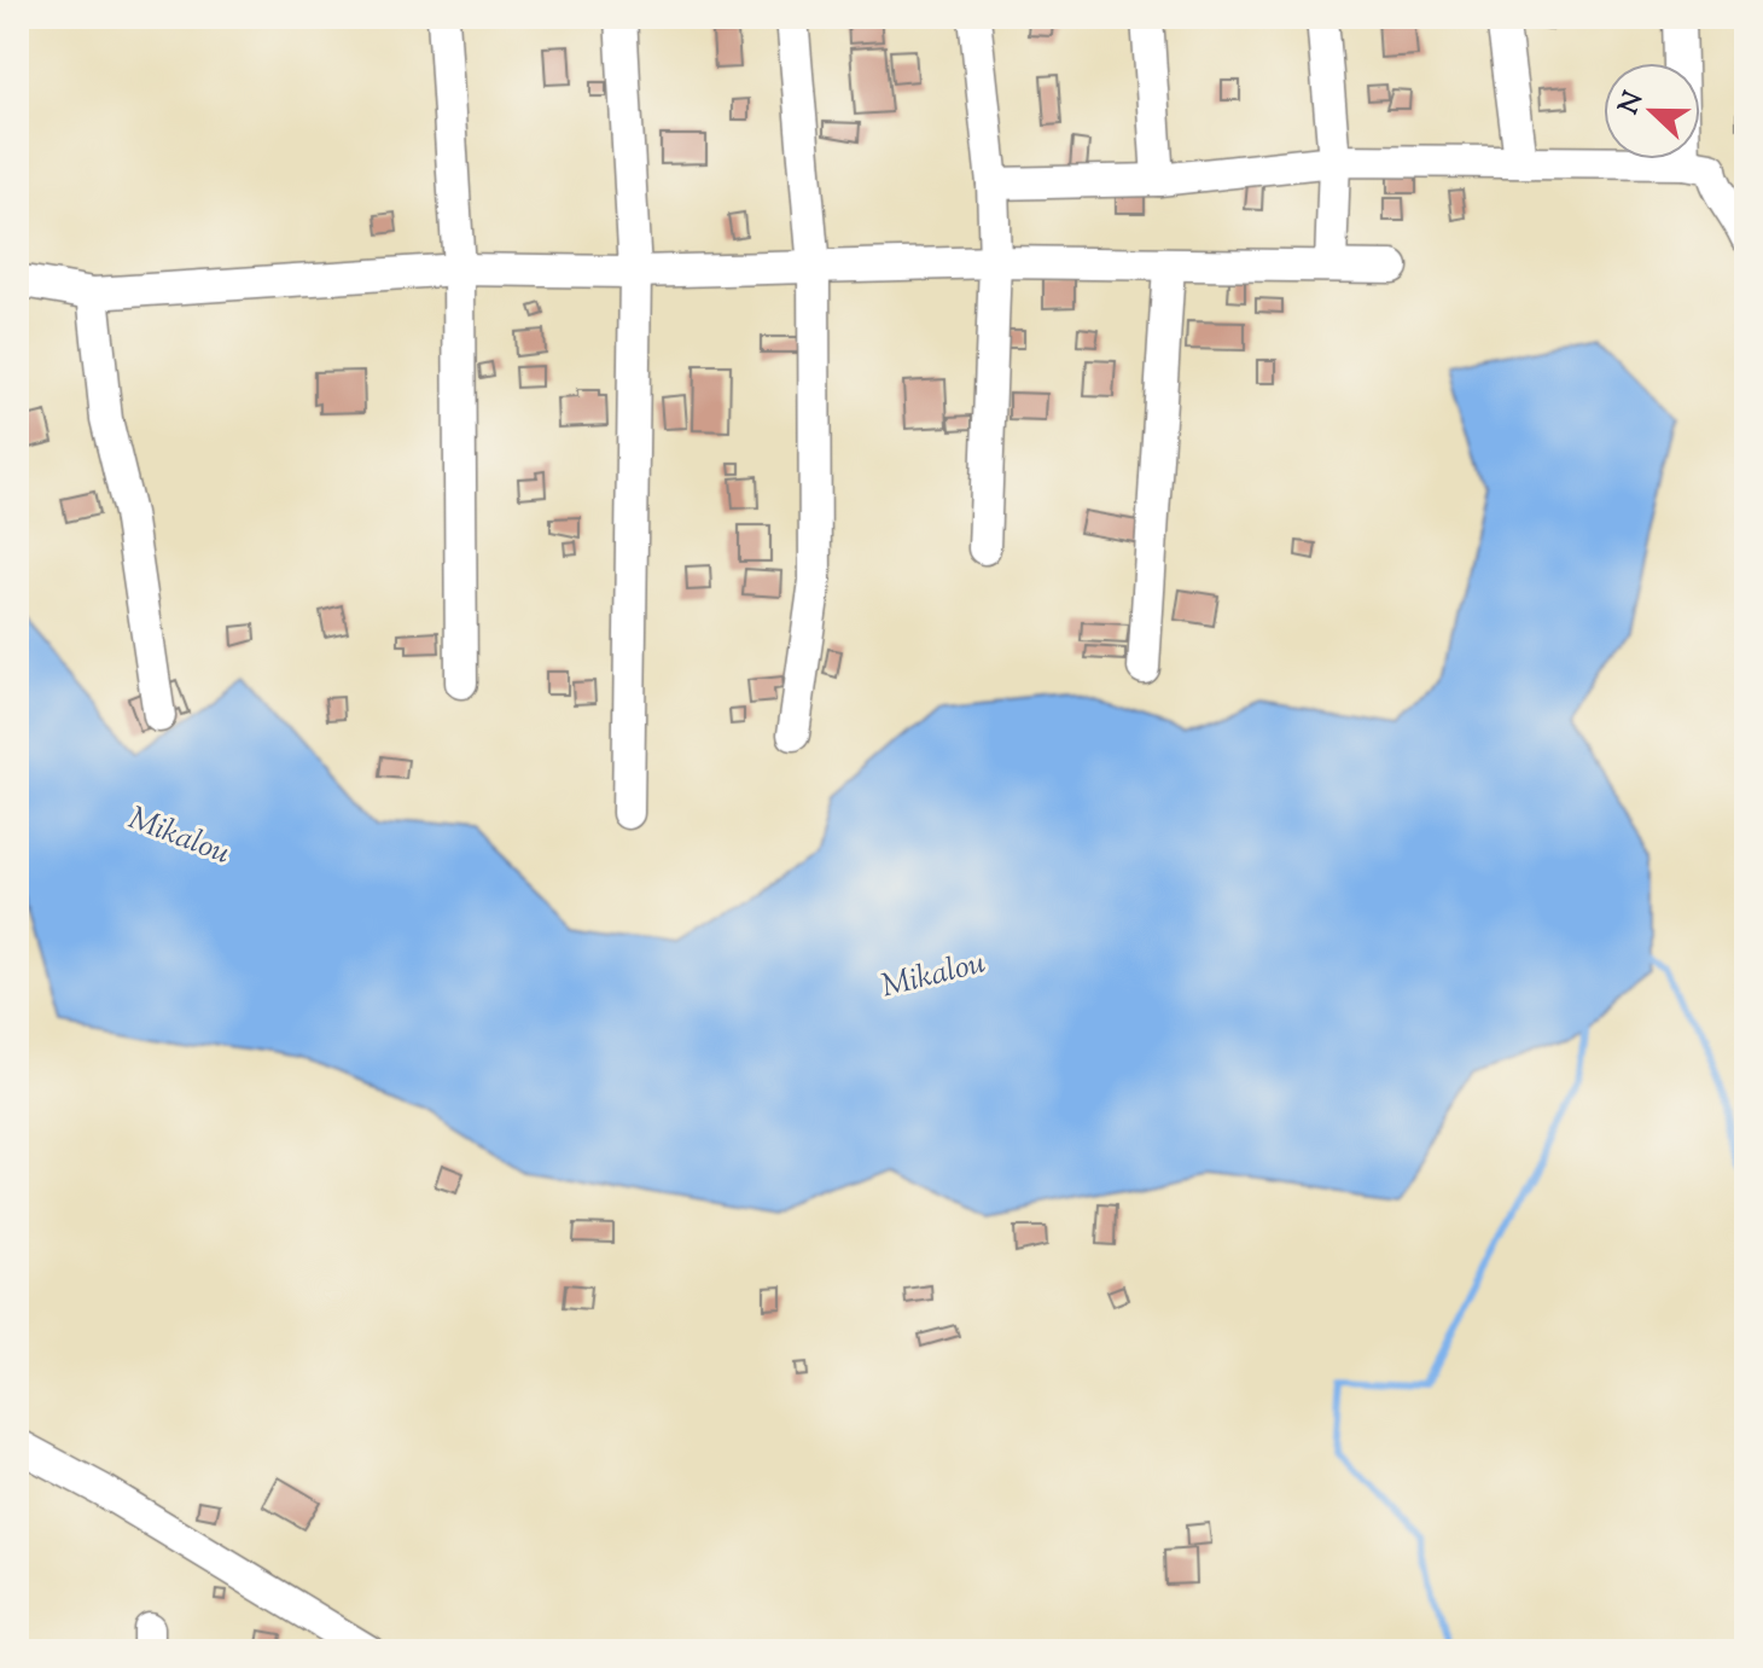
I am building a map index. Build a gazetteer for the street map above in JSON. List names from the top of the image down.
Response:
{
  "water": ["Mikalou"],
  "north": "left"
}
